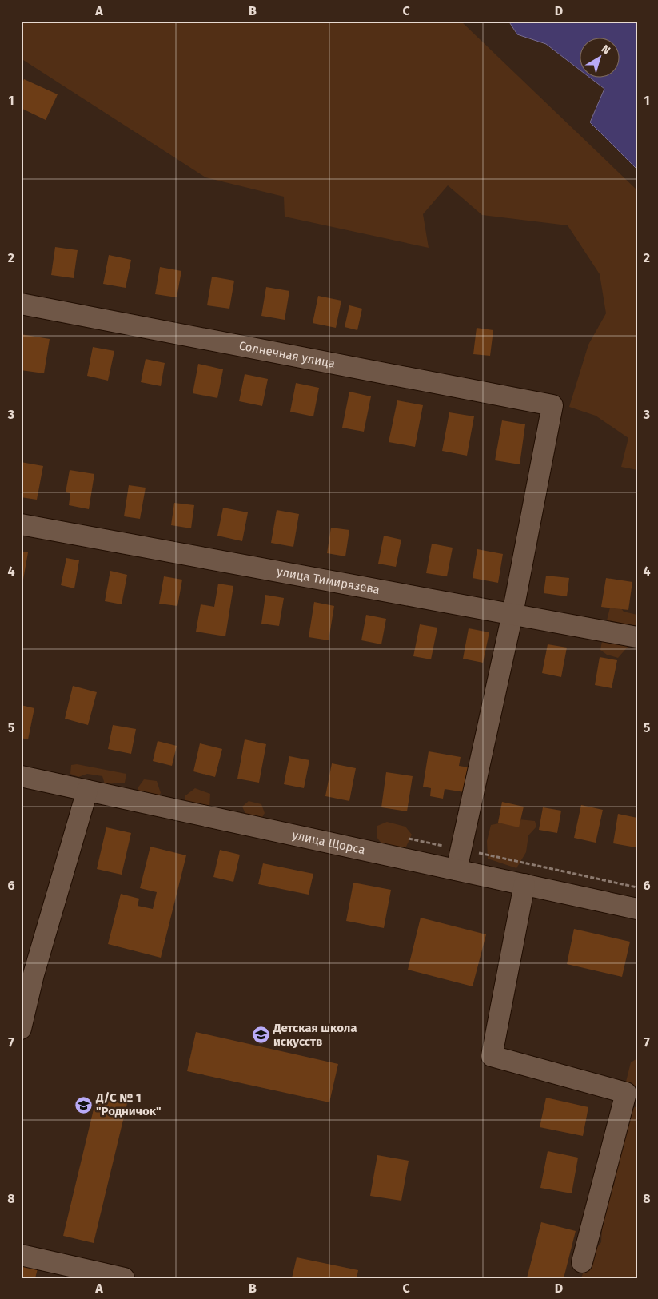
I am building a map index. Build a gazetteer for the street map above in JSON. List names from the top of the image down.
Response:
{
  "streets": {
    "street": ["Солнечная улица", "улица Тимирязева", "улица Щорса"]
  },
  "crossings": [
    ["Солнечная улица", "улица Тимирязева"]
  ],
  "places": {
    "school or university": ["Детская школа искусств", "Д/С № 1 \"Родничок\""]
  },
  "north": "top right",
  "grid": {
    "columns": [
      "A",
      "B",
      "C",
      "D"
    ],
    "rows": [
      "1",
      "2",
      "3",
      "4",
      "5",
      "6",
      "7",
      "8"
    ]
  }
}
